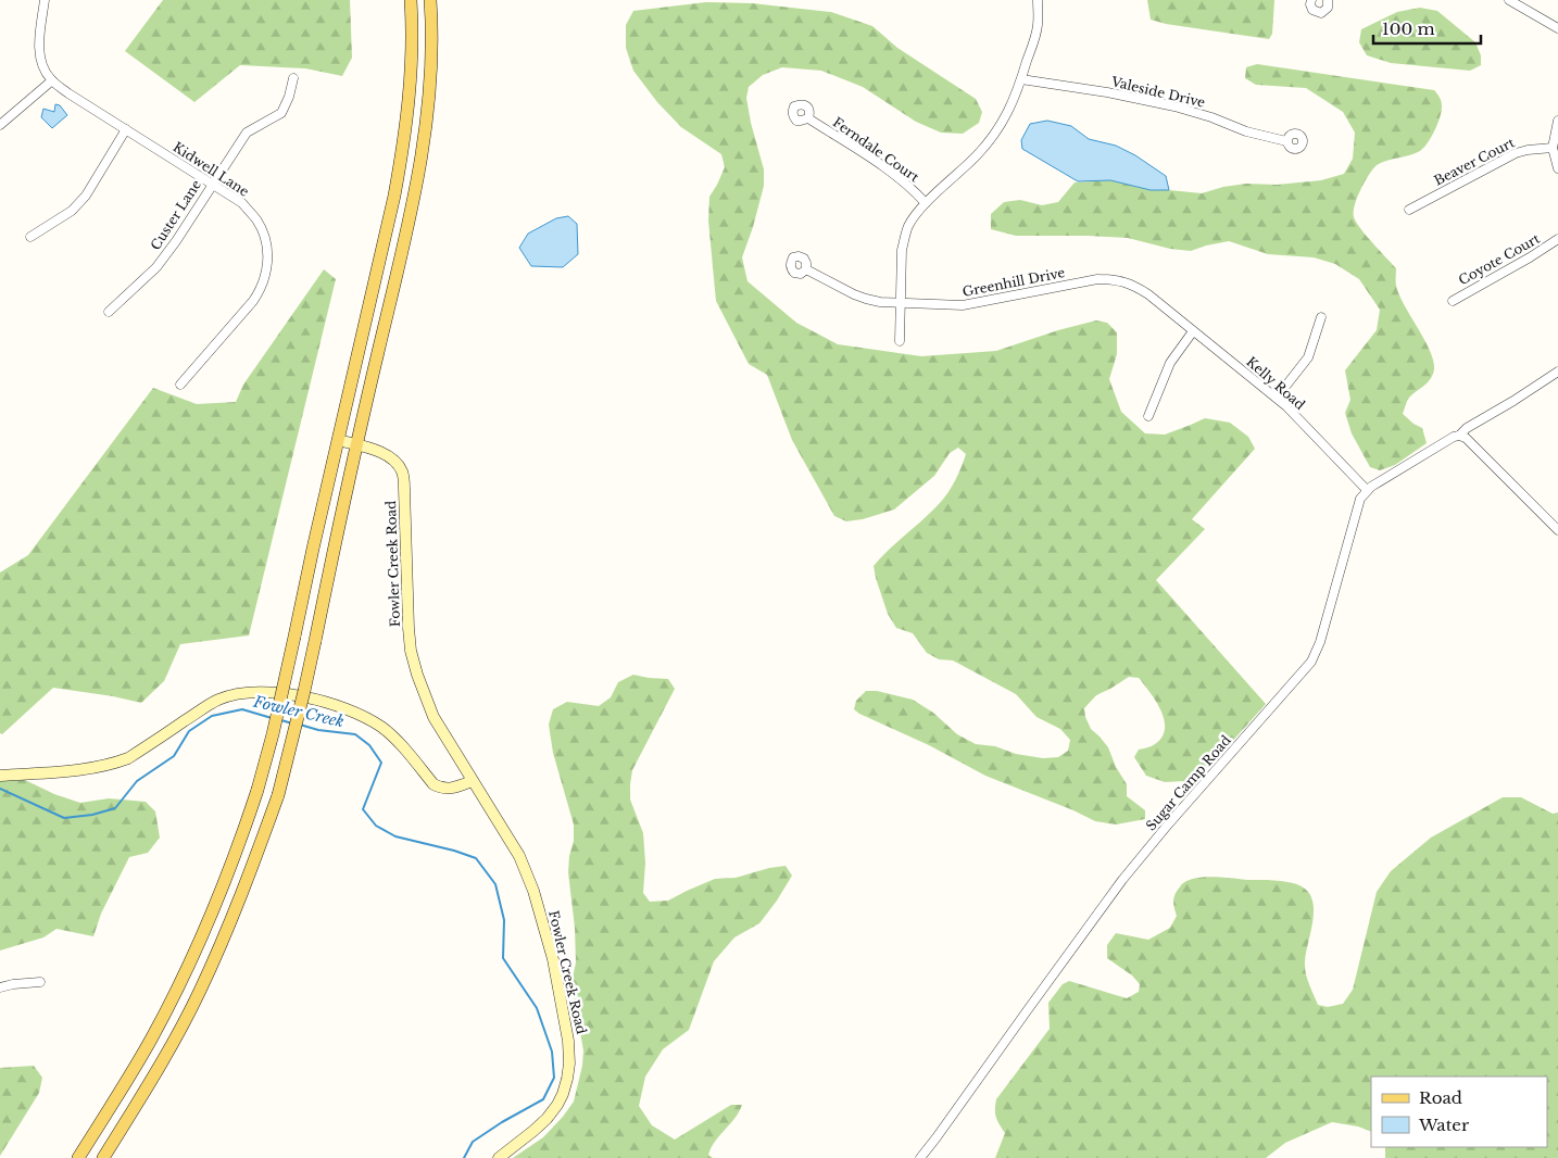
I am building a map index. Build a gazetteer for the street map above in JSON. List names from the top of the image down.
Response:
{
  "streets": {
    "main road": ["Fowler Creek Road"],
    "street": [
      "Valeside Drive",
      "Ferndale Court",
      "Beaver Court",
      "Kidwell Lane",
      "Custer Lane",
      "Coyote Court",
      "Greenhill Drive",
      "Kelly Road",
      "Sugar Camp Road"
    ]
  },
  "crossings": [
    ["Kidwell Lane", "Custer Lane"],
    ["Greenhill Drive", "Kelly Road"],
    ["Kelly Road", "Sugar Camp Road"]
  ],
  "water": ["Fowler Creek"],
  "legend": ["Road", "Water"],
  "scale_bar": "100 m"
}
